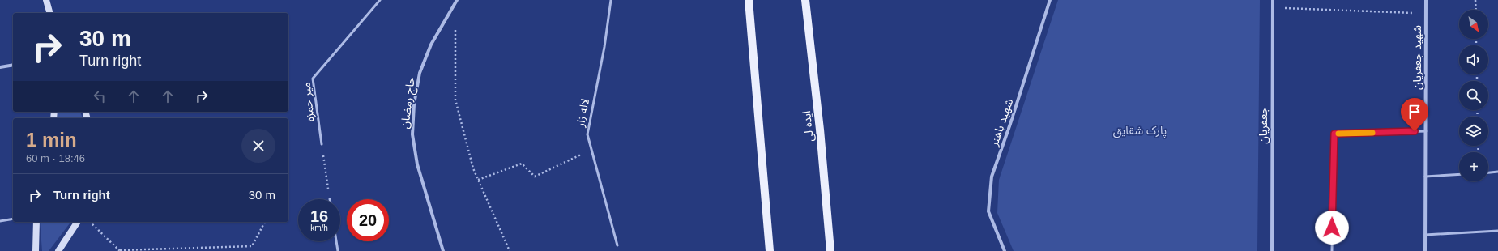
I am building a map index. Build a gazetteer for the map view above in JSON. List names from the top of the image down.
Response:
{
  "streets": {
    "main road": ["ایده لى"],
    "street": [
      "شهید جعفریان",
      "حاج رمضان",
      "شهید باهنر",
      "جعفریان"
    ],
    "lane": ["میر حمزه", "لاله زار"]
  },
  "parks": ["پارک شقایق"],
  "north": "bottom right",
  "page": {
    "map_buttons": "+",
    "turn": ["30 m", "Turn right"],
    "heading": ["1 min", "60 m · 18:46"],
    "list": [
      {
        "name": "Turn right",
        "value": "30 m"
      }
    ],
    "speed": "16 km/h",
    "limit": "20"
  }
}
